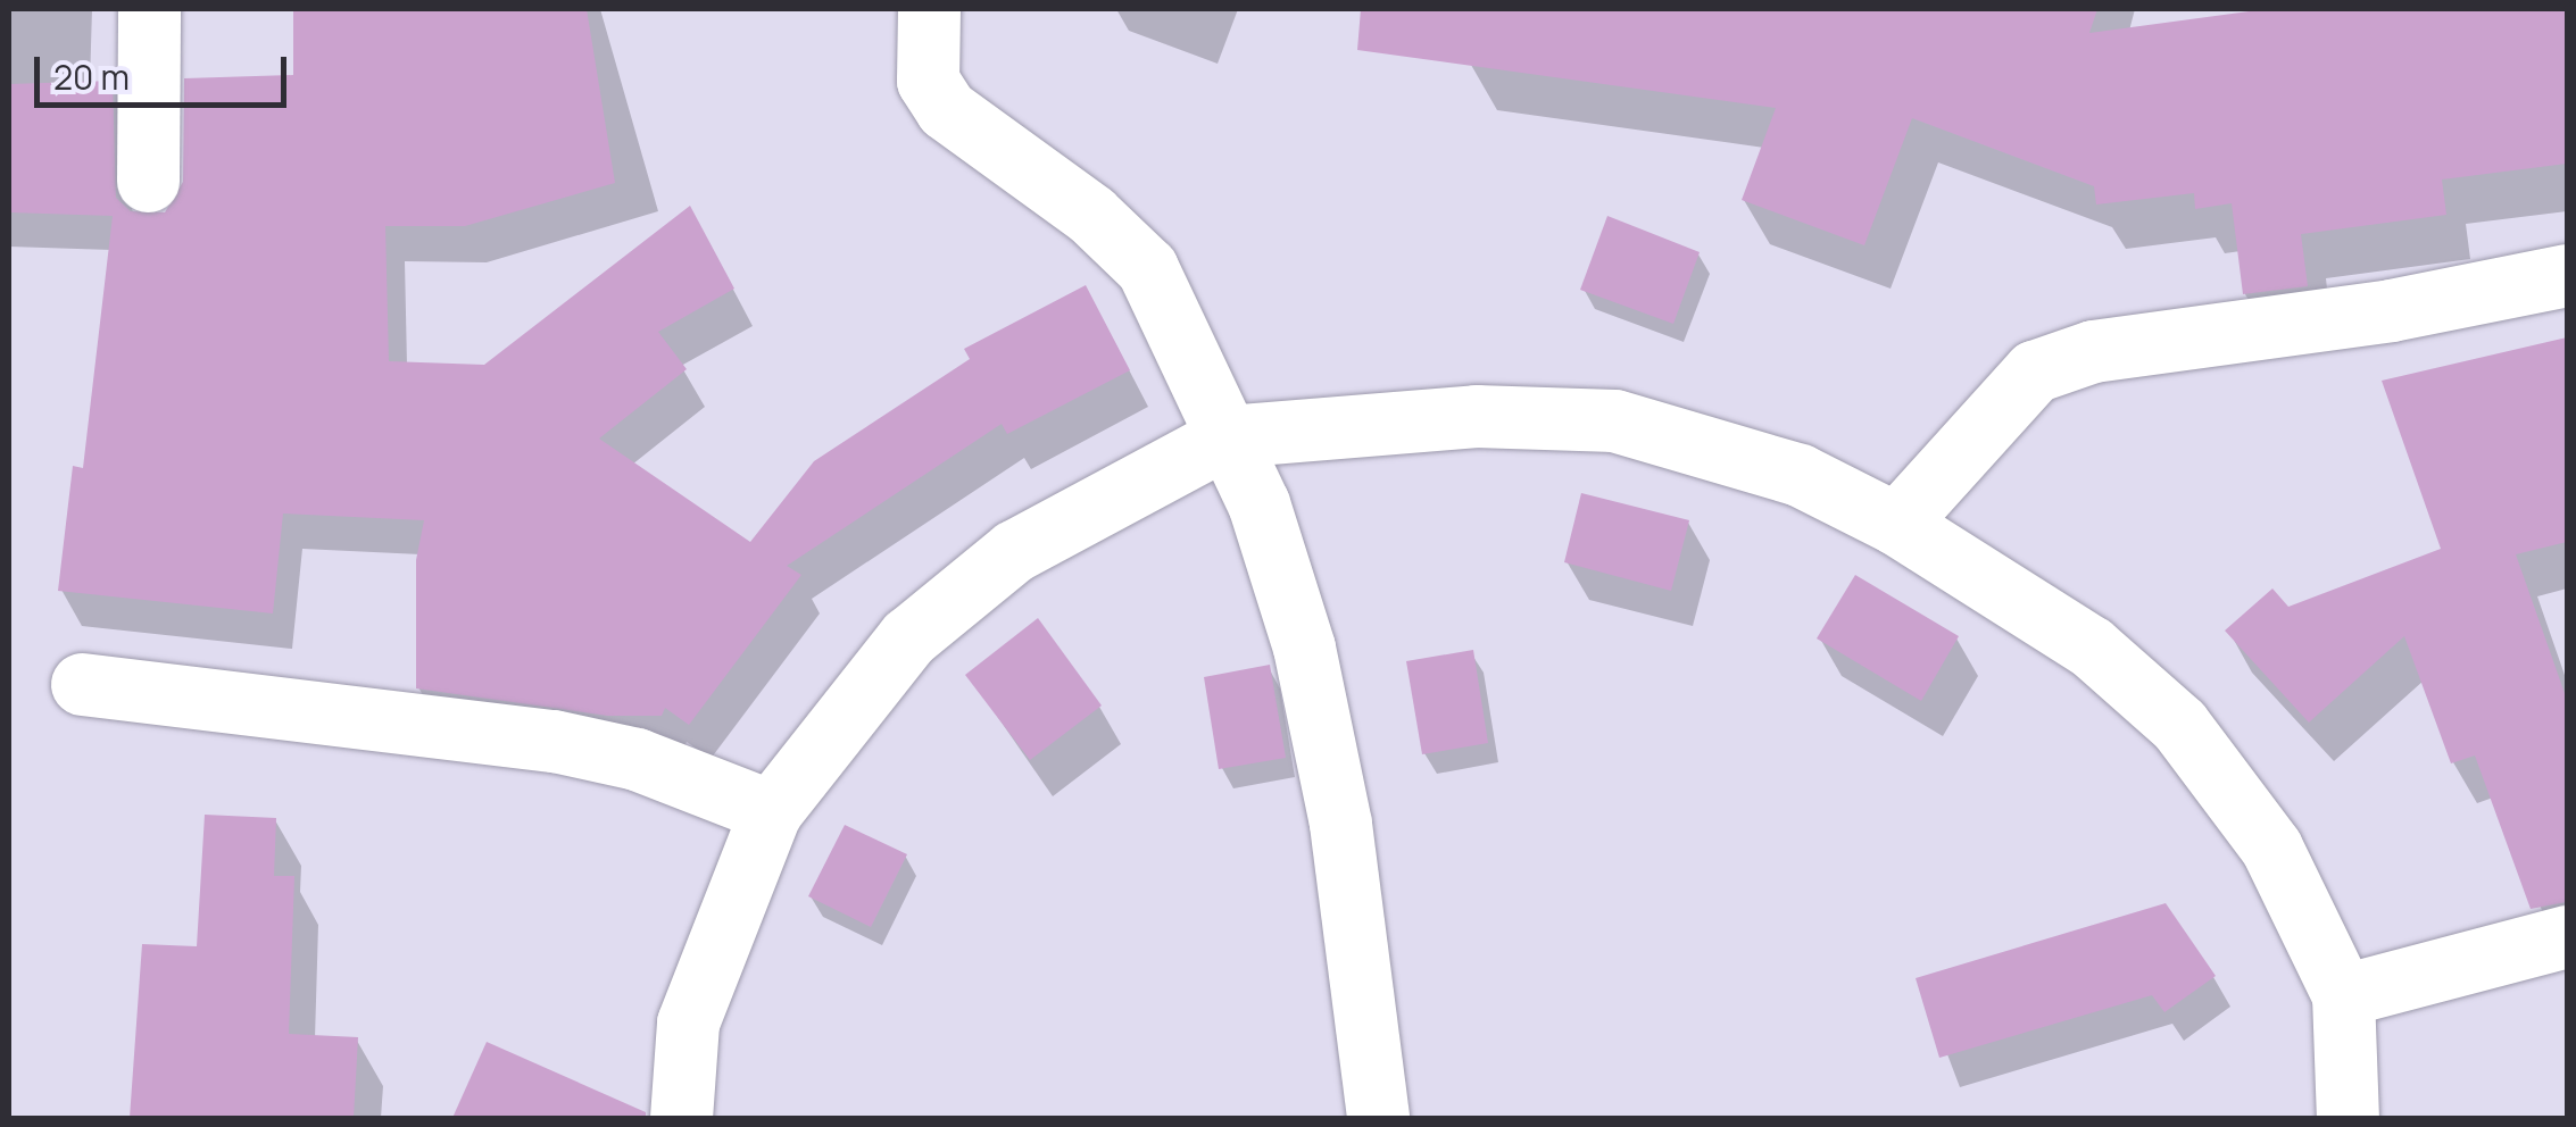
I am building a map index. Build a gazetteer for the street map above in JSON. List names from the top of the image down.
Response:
{
  "scale_bar": "20 m"
}
